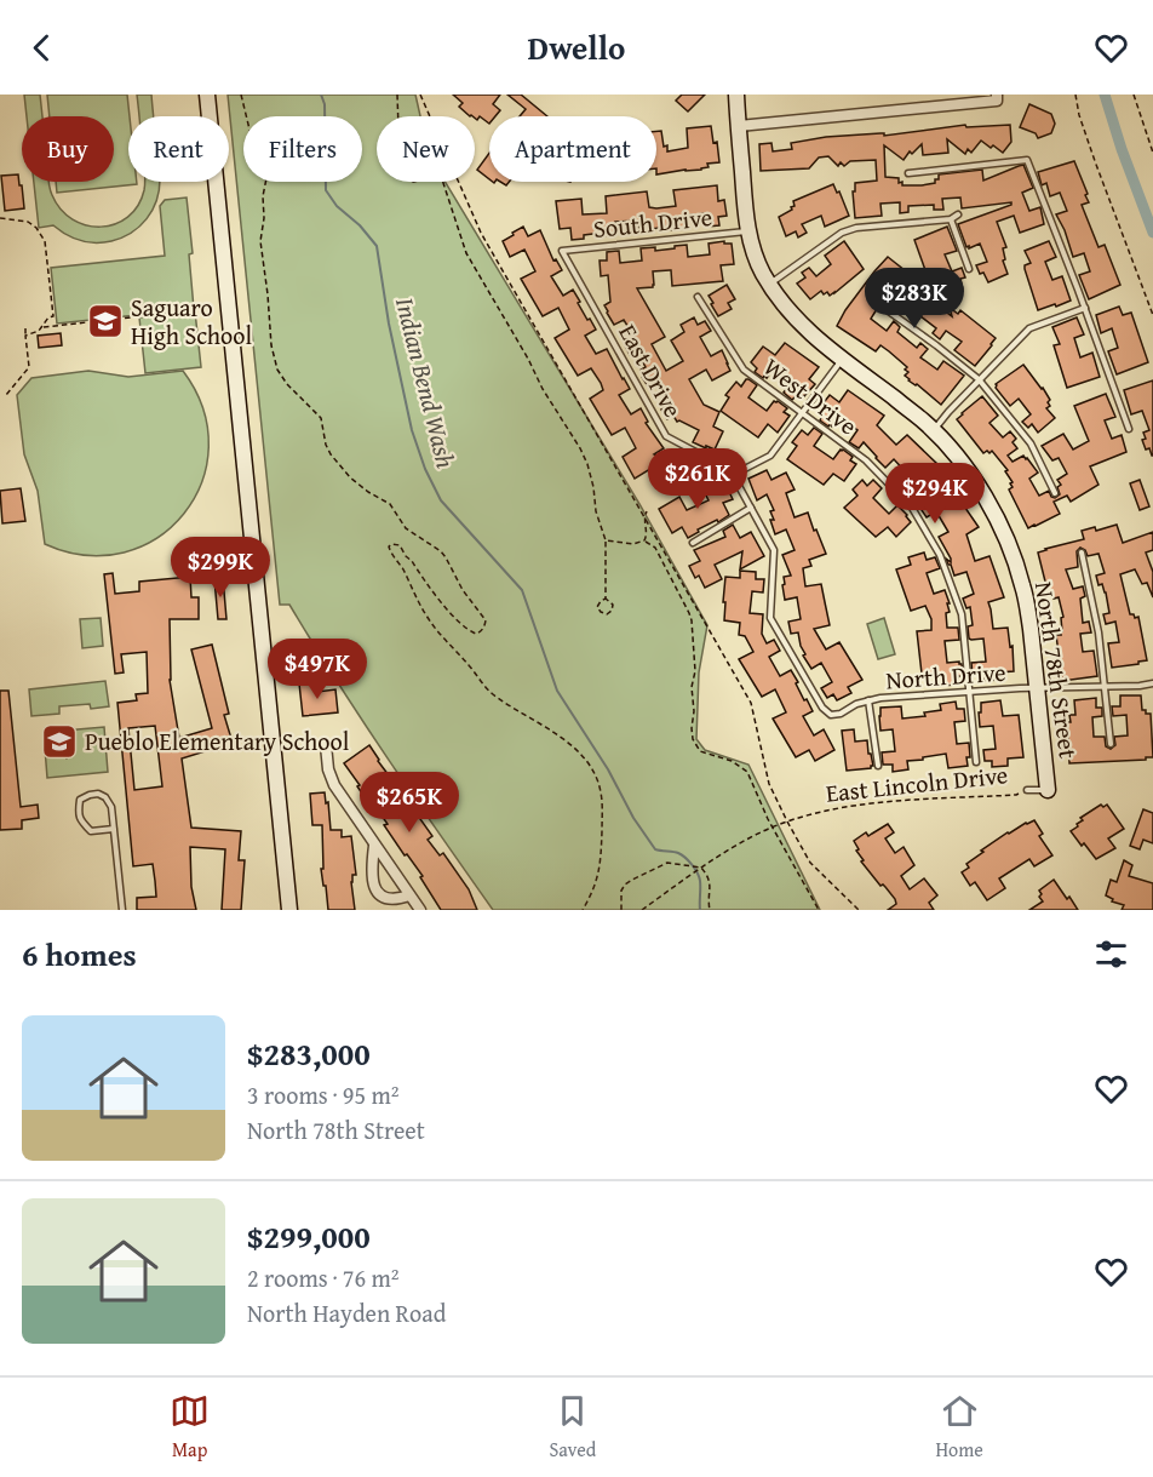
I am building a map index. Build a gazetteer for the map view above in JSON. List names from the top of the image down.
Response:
{
  "streets": {
    "main road": ["North 78th Street"],
    "lane": [
      "South Drive",
      "East Drive",
      "West Drive",
      "North Drive",
      "East Lincoln Drive"
    ]
  },
  "crossings": [
    ["South Drive", "East Drive"],
    ["South Drive", "North 78th Street"],
    ["West Drive", "North Drive"],
    ["North 78th Street", "North Drive"],
    ["North 78th Street", "East Lincoln Drive"]
  ],
  "water": ["Indian Bend Wash"],
  "places": {
    "school or university": ["Saguaro High School", "Pueblo Elementary School"]
  },
  "page": {
    "header": "Dwello",
    "chip": [
      "Buy",
      "Rent",
      "Filters",
      "New",
      "Apartment"
    ],
    "price": [
      "$283K",
      "$261K",
      "$294K",
      "$299K",
      "$497K",
      "$265K"
    ],
    "heading": "6 homes",
    "list": [
      {
        "name": "$283,000",
        "note": "3 rooms · 95 m² · North 78th Street"
      },
      {
        "name": "$299,000",
        "note": "2 rooms · 76 m² · North Hayden Road"
      }
    ],
    "tabs": ["Map", "Saved", "Home"]
  }
}
